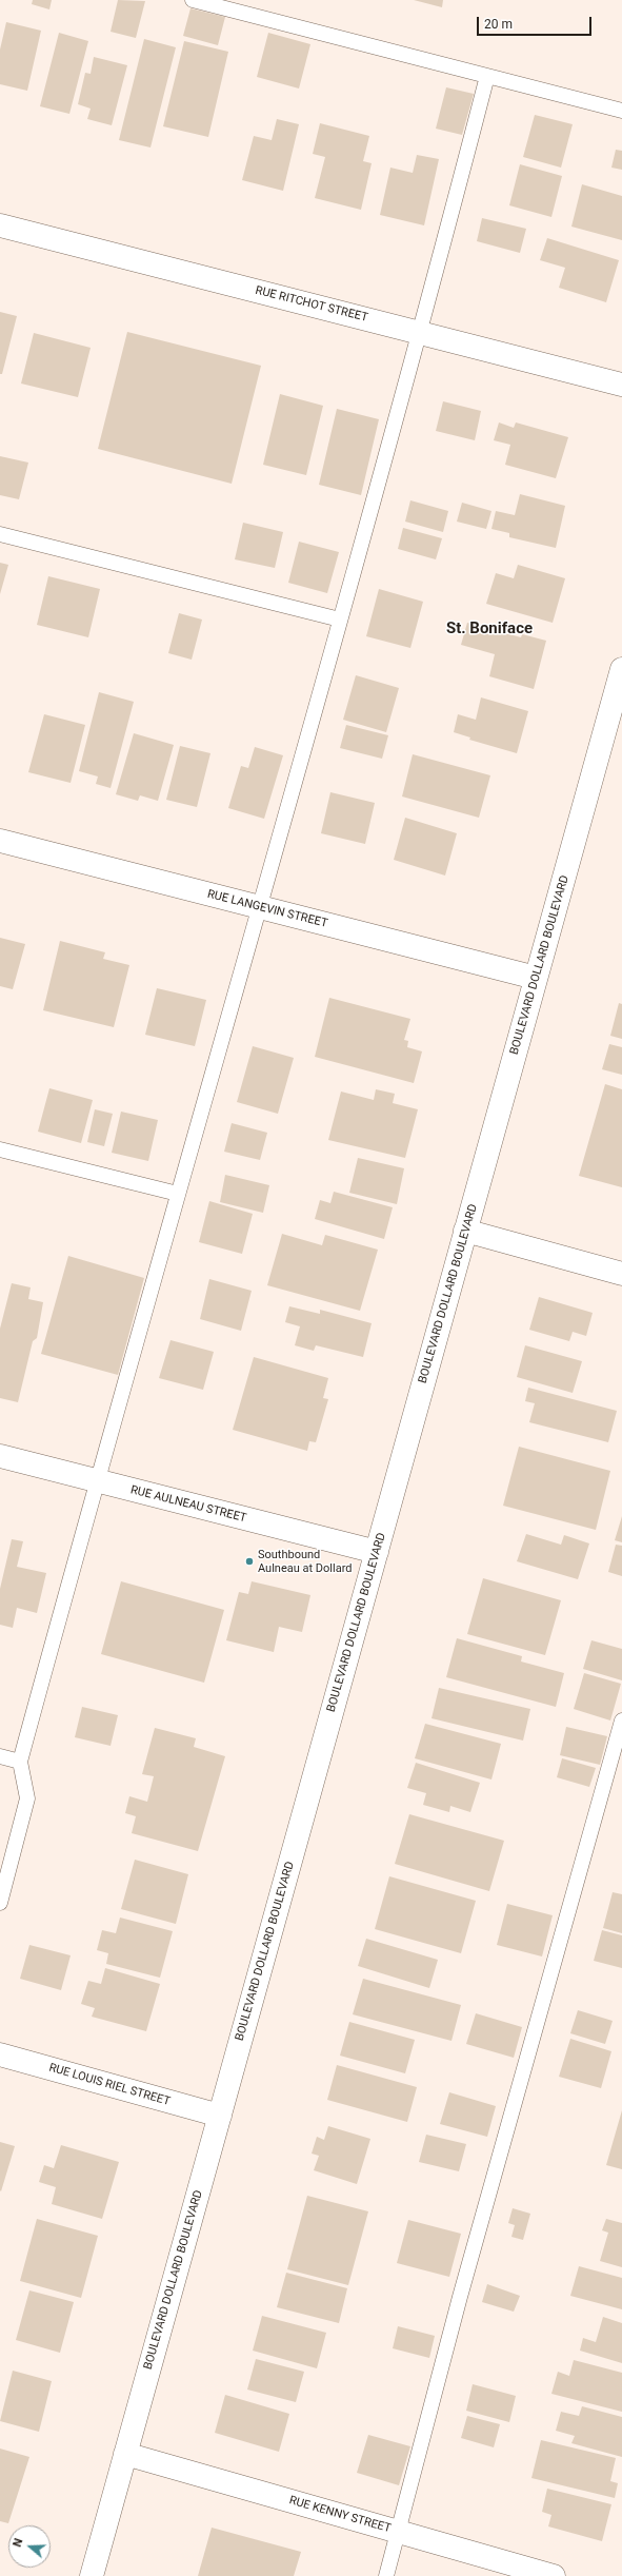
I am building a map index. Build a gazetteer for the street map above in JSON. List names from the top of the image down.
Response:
{
  "streets": {
    "street": [
      "RUE RITCHOT STREET",
      "RUE LANGEVIN STREET",
      "BOULEVARD DOLLARD BOULEVARD",
      "RUE AULNEAU STREET",
      "RUE LOUIS RIEL STREET",
      "RUE KENNY STREET"
    ]
  },
  "crossings": [
    ["RUE LANGEVIN STREET", "BOULEVARD DOLLARD BOULEVARD"],
    ["BOULEVARD DOLLARD BOULEVARD", "RUE AULNEAU STREET"],
    ["BOULEVARD DOLLARD BOULEVARD", "RUE LOUIS RIEL STREET"],
    ["BOULEVARD DOLLARD BOULEVARD", "RUE KENNY STREET"]
  ],
  "districts": ["St. Boniface"],
  "places": ["Southbound Aulneau at Dollard"],
  "scale_bar": "20 m",
  "north": "left"
}
